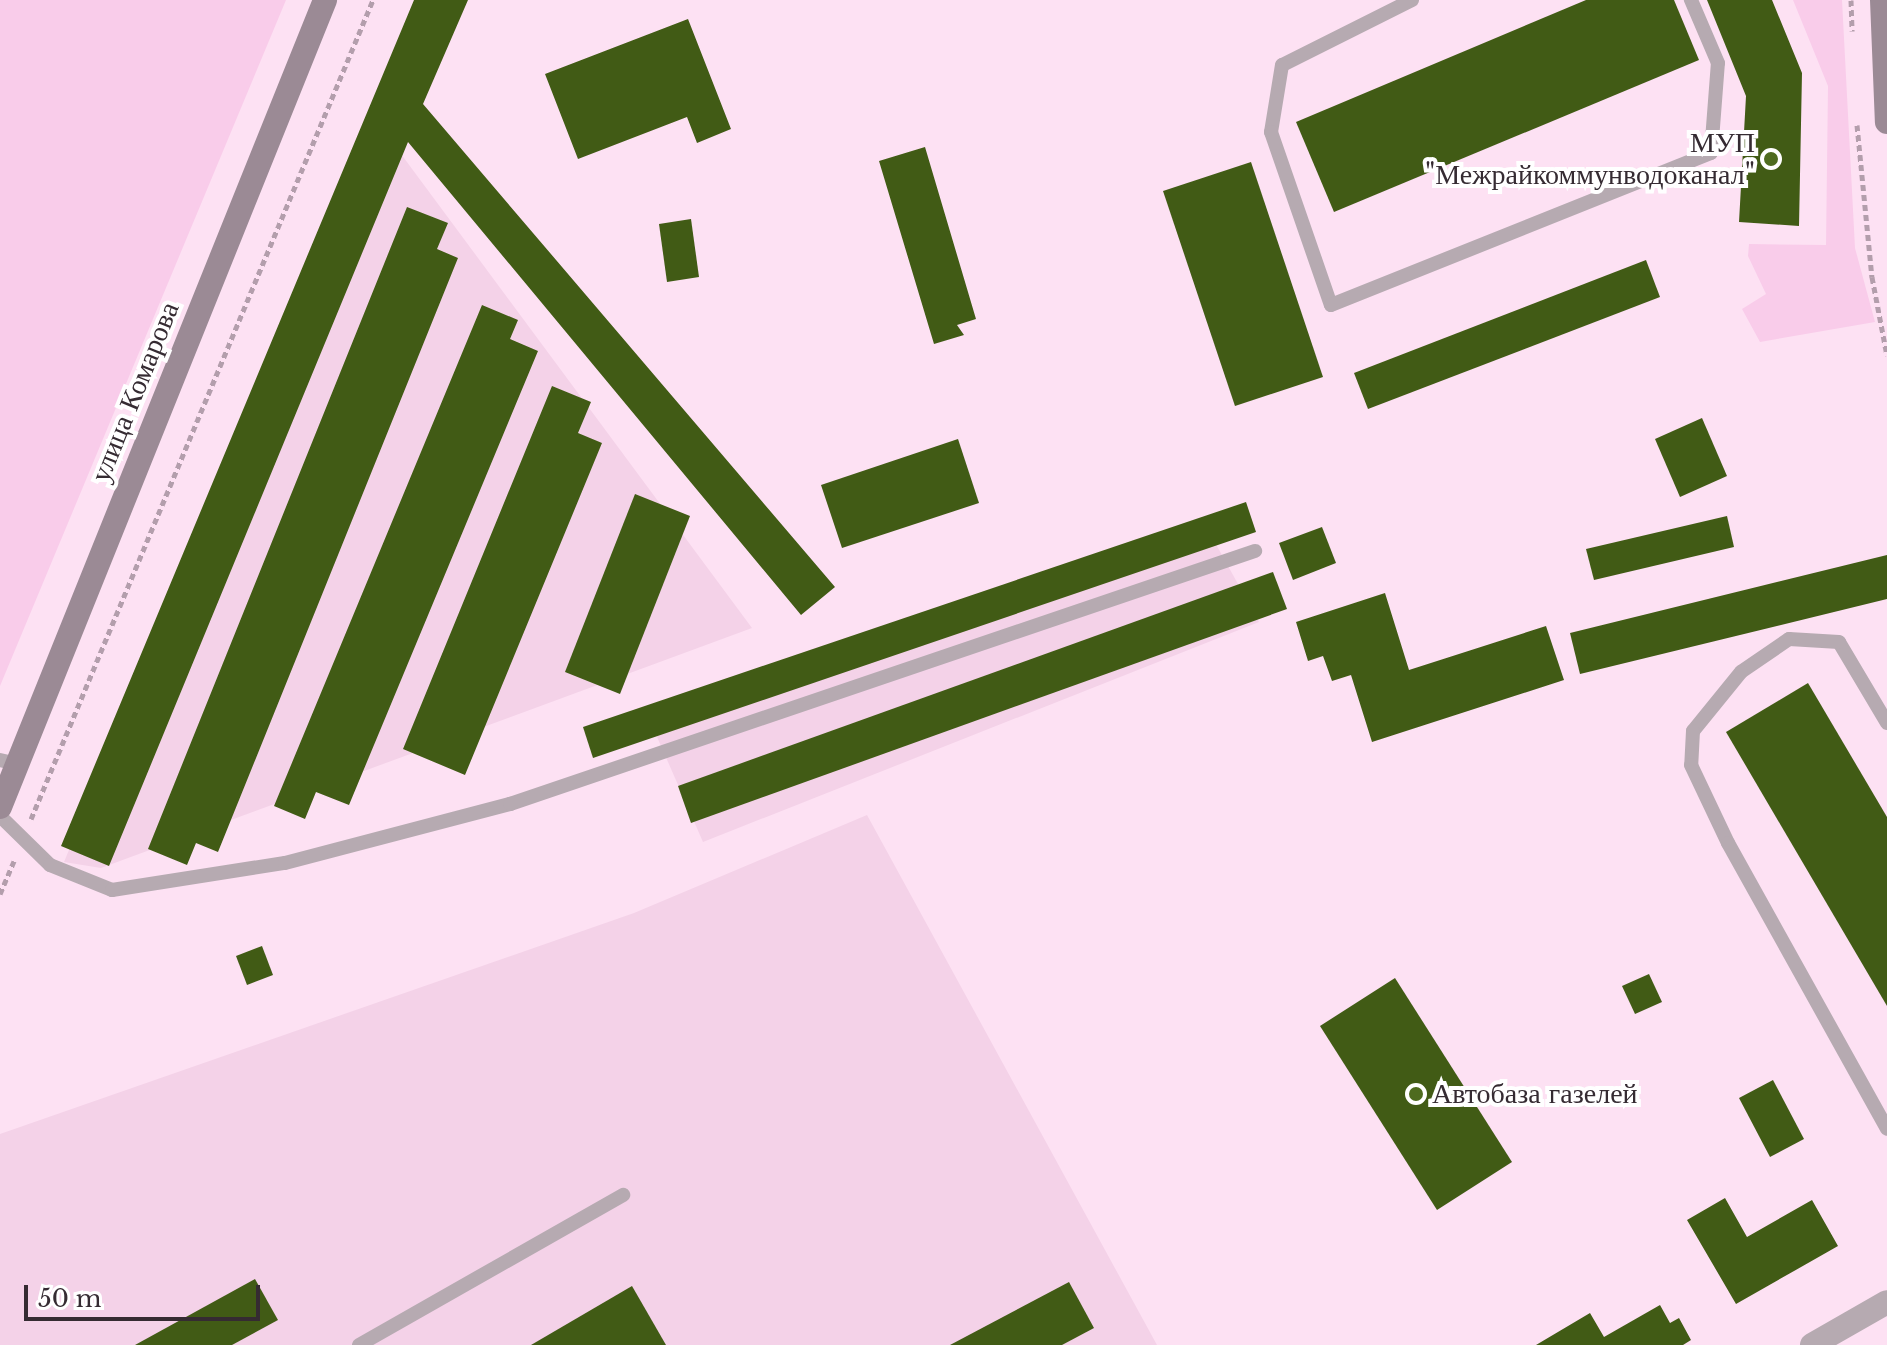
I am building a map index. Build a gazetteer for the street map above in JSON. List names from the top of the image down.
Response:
{
  "streets": {
    "street": ["улица Комарова"]
  },
  "places": ["МУП \"Межрайкоммунводоканал\"", "Автобаза газелей"],
  "scale_bar": "50 m"
}
